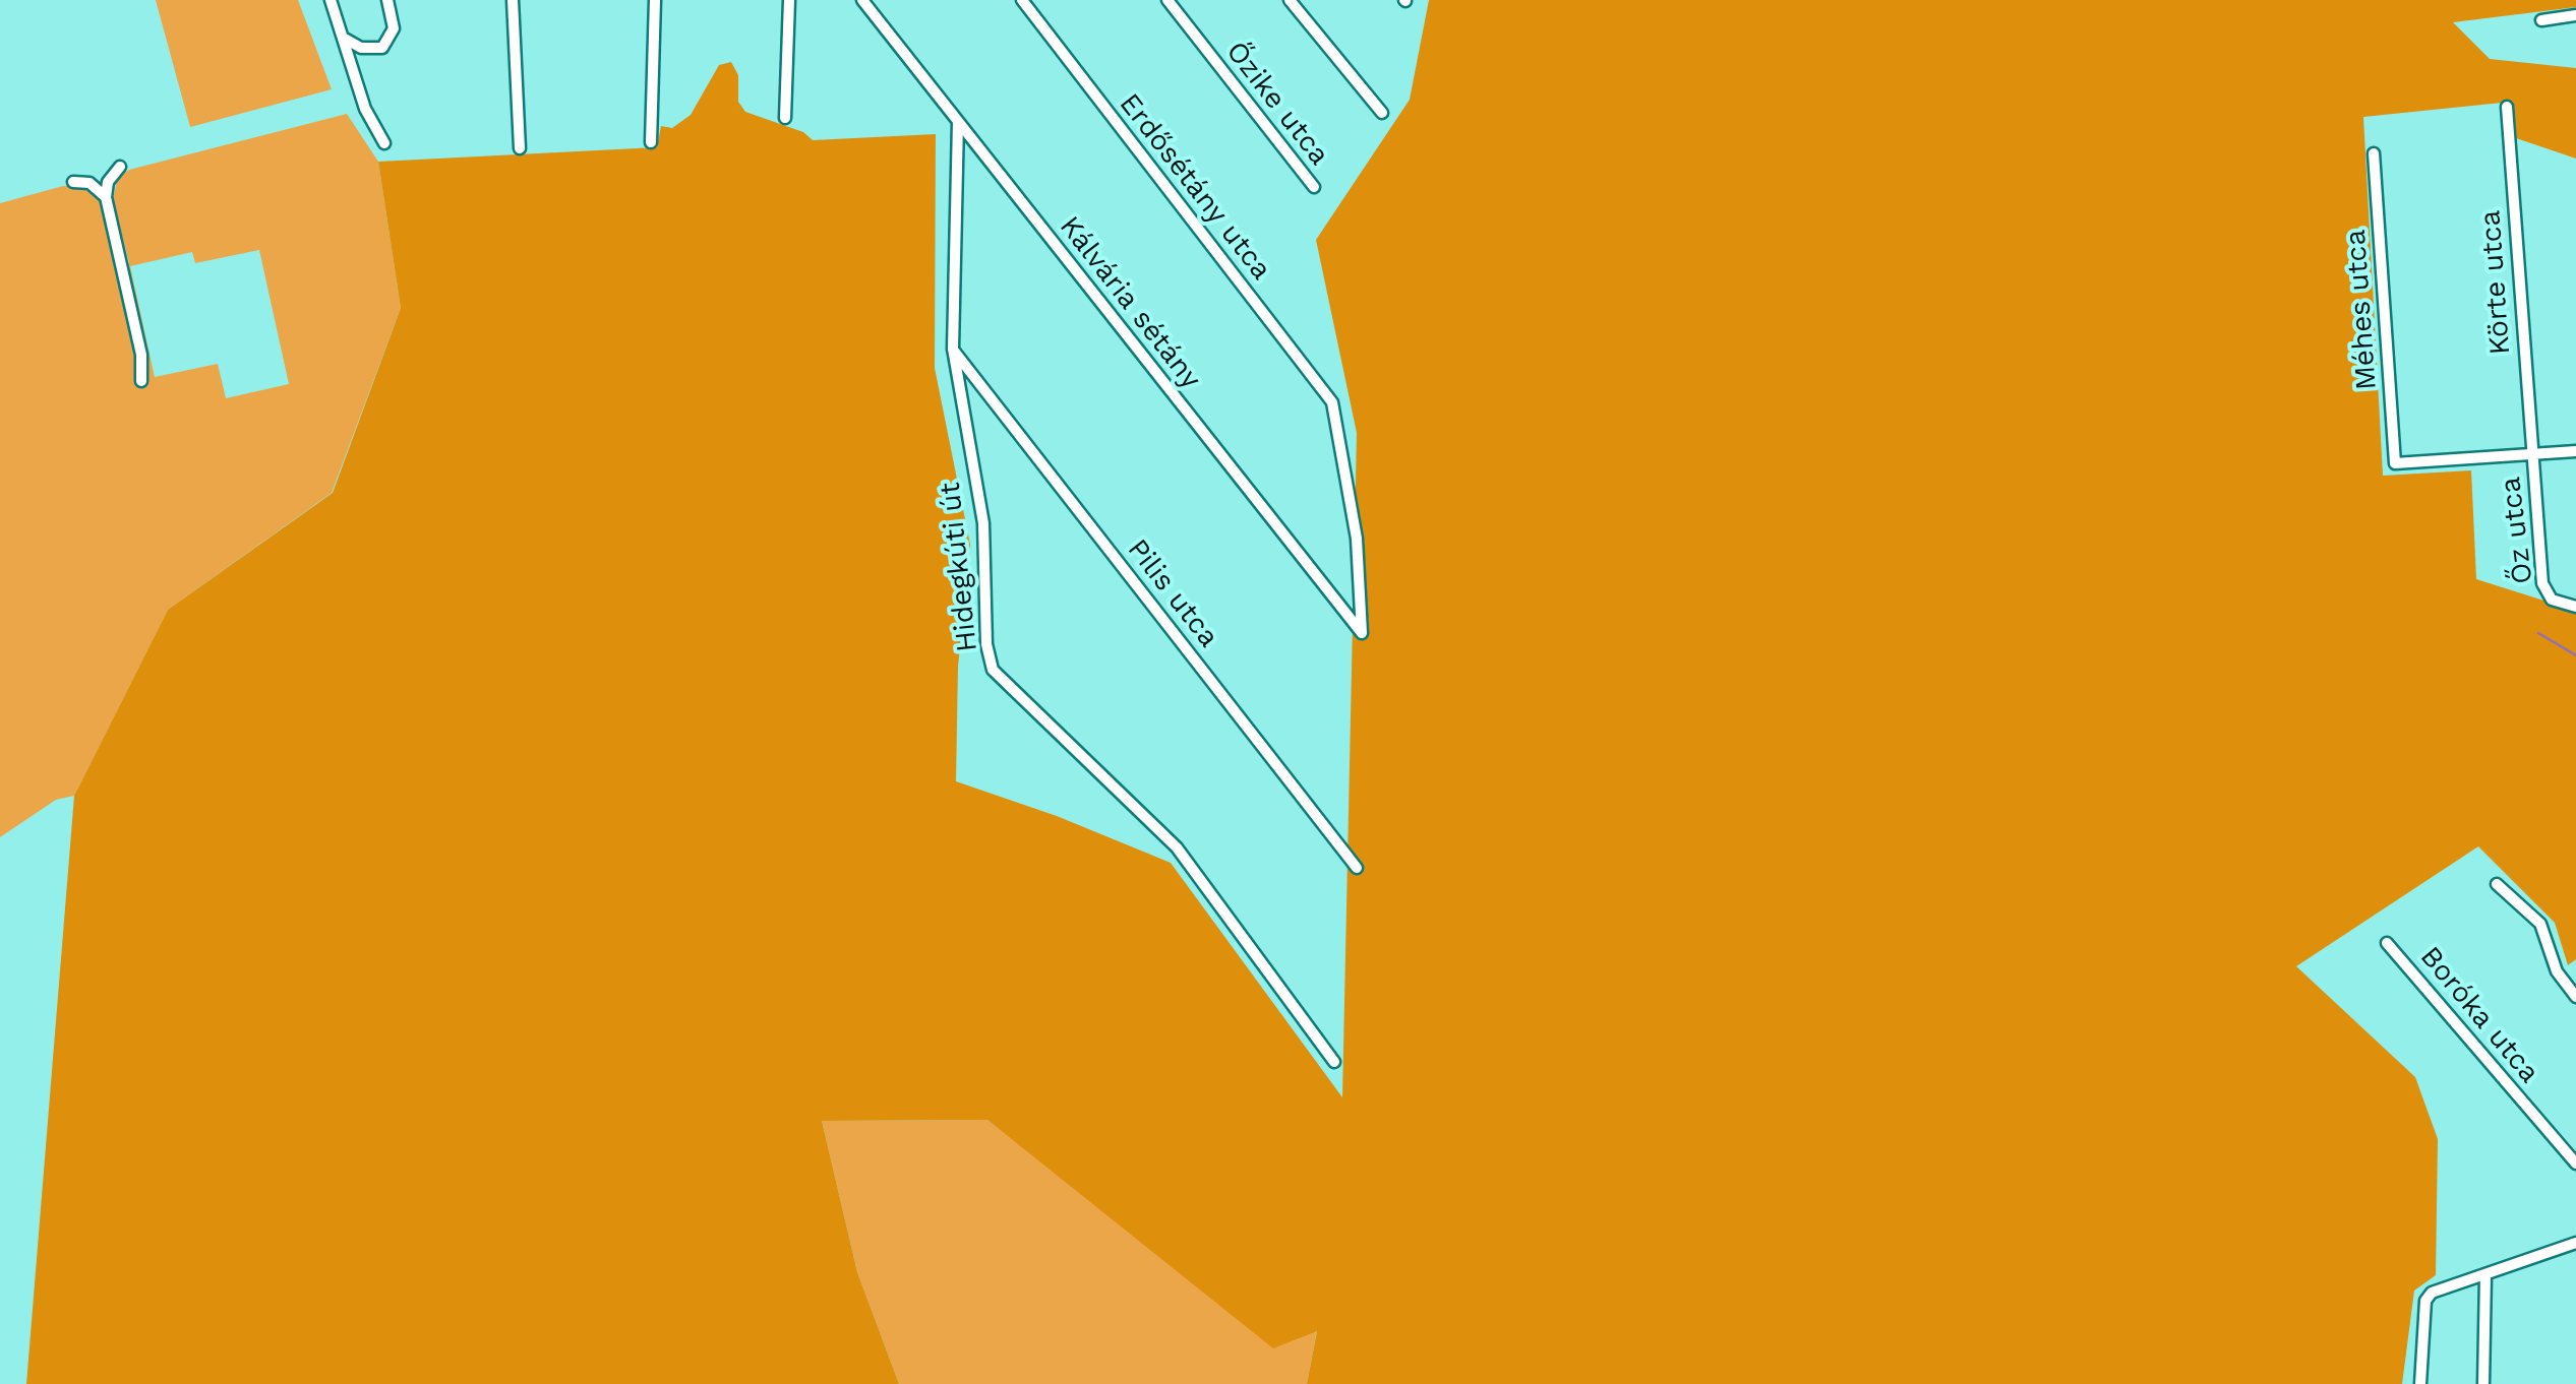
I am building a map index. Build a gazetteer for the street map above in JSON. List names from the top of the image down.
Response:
{
  "streets": {
    "street": [
      "Őzike utca",
      "Erdősétány utca",
      "Körte utca",
      "Kálvária sétány",
      "Méhes utca",
      "Őz utca",
      "Hidegkúti út",
      "Pilis utca",
      "Boróka utca"
    ]
  },
  "crossings": [
    ["Erdősétány utca", "Kálvária sétány"],
    ["Körte utca", "Méhes utca"],
    ["Körte utca", "Őz utca"],
    ["Kálvária sétány", "Hidegkúti út"],
    ["Méhes utca", "Őz utca"],
    ["Hidegkúti út", "Pilis utca"]
  ]
}
